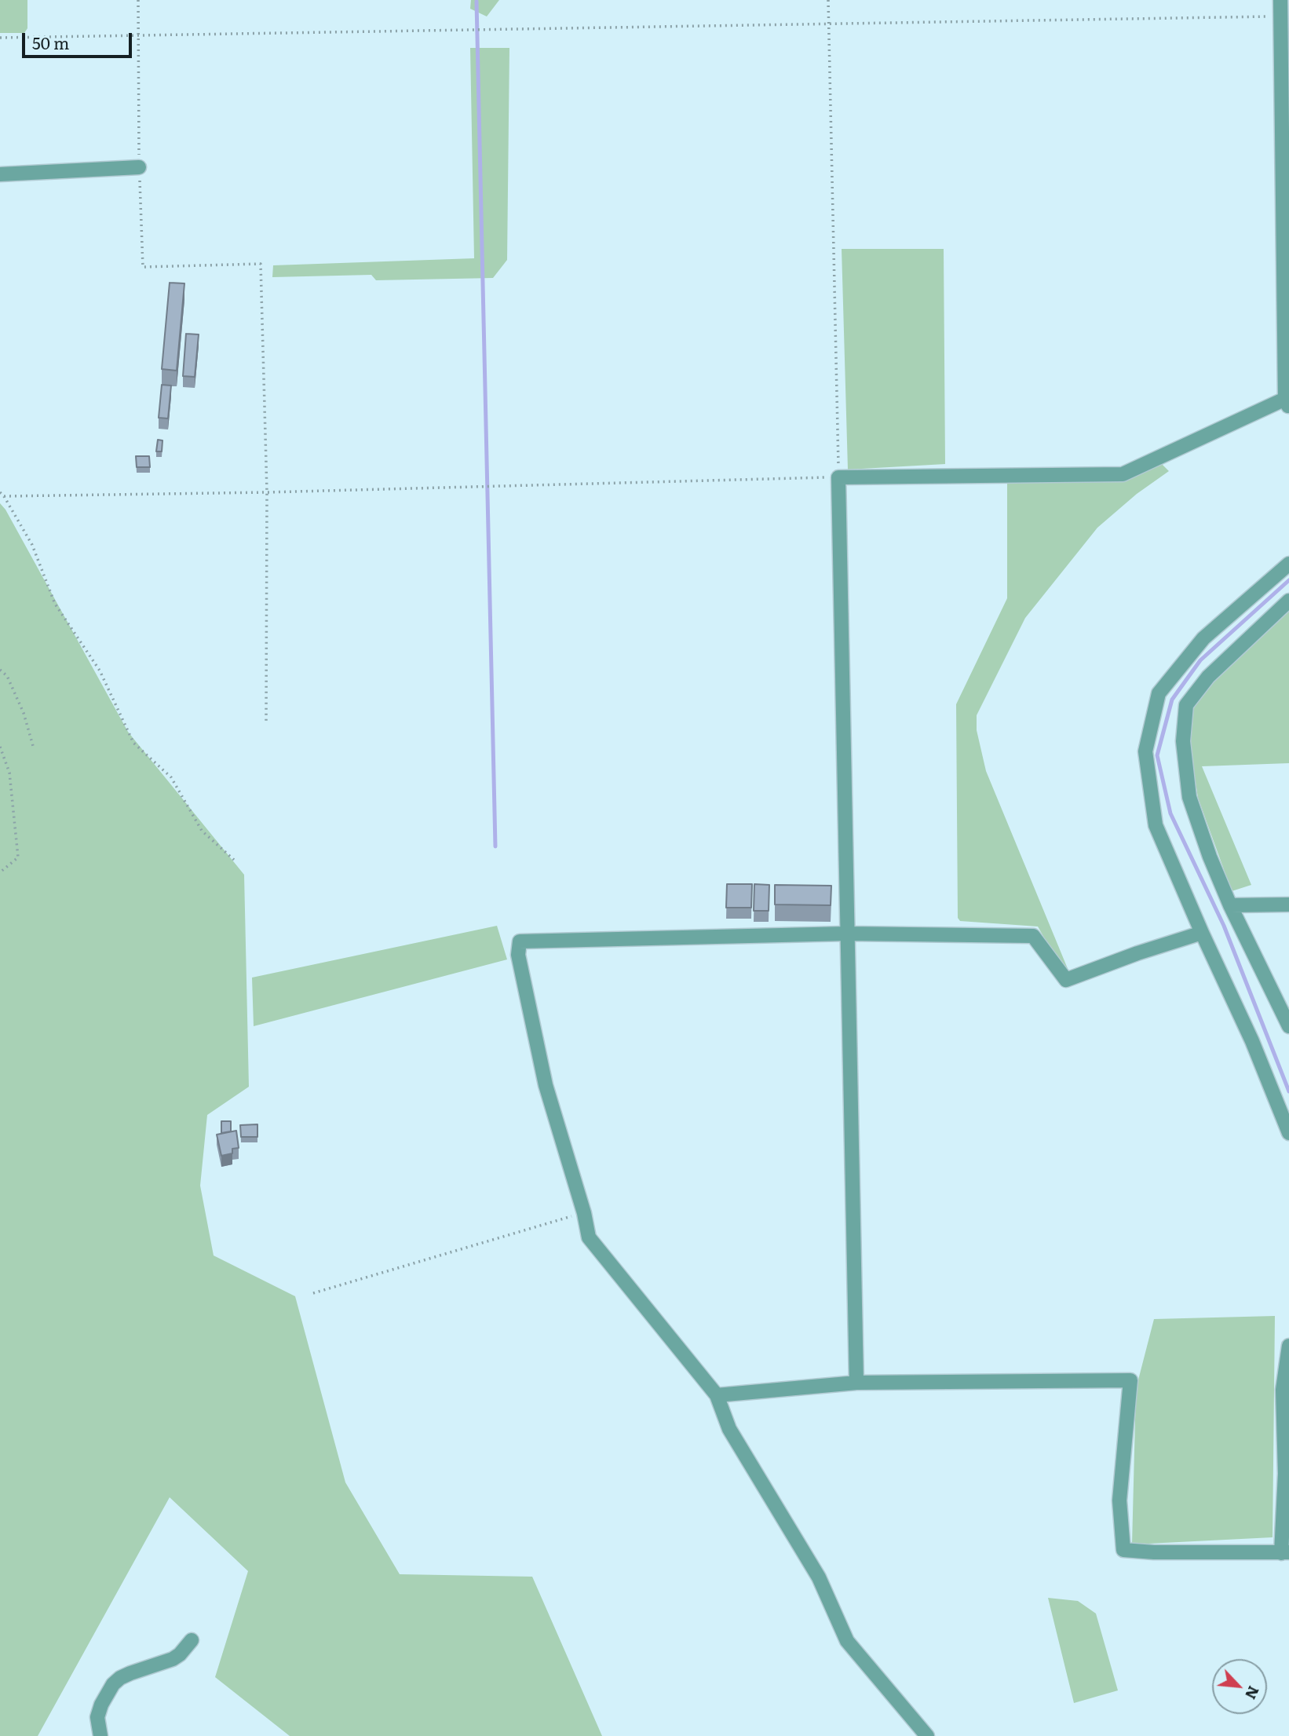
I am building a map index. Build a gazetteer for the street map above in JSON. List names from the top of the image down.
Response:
{
  "scale_bar": "50 m",
  "north": "bottom right"
}
